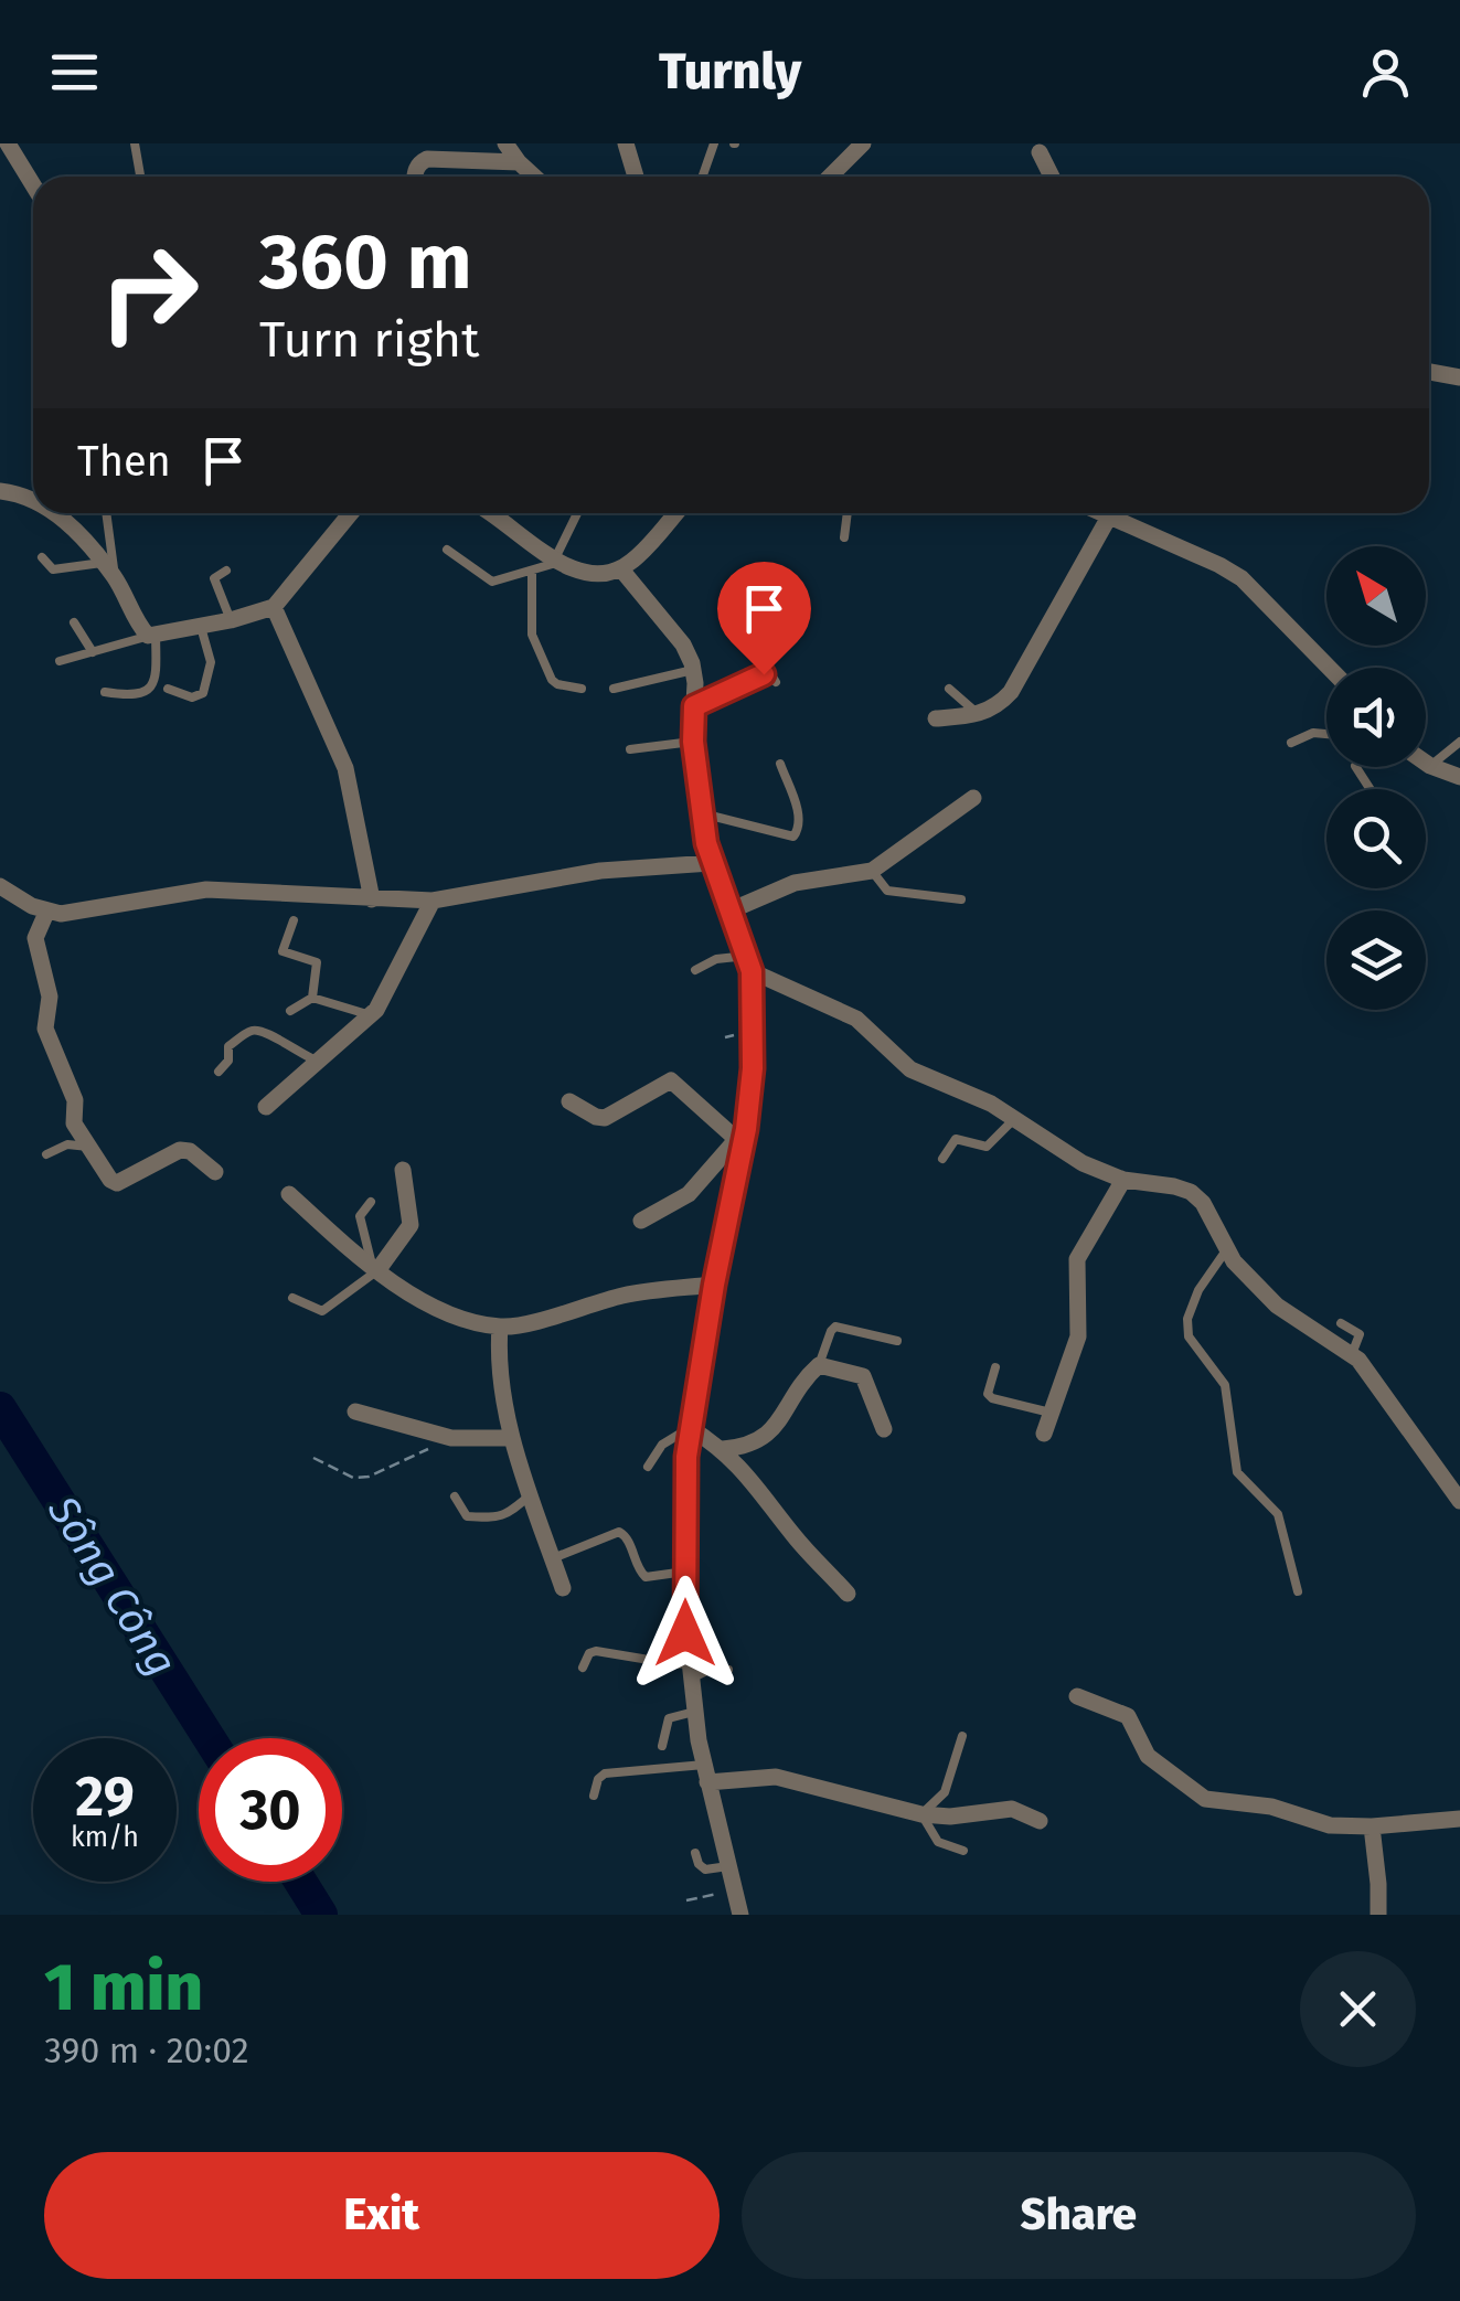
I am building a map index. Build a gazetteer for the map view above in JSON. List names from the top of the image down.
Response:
{
  "water": ["Sông Công"],
  "north": "top left",
  "page": {
    "header": "Turnly",
    "turn": ["360 m", "Turn right"],
    "then": "Then",
    "speed": "29 km/h",
    "limit": "30",
    "heading": ["1 min", "390 m · 20:02"],
    "buttons": ["Exit", "Share"]
  }
}
